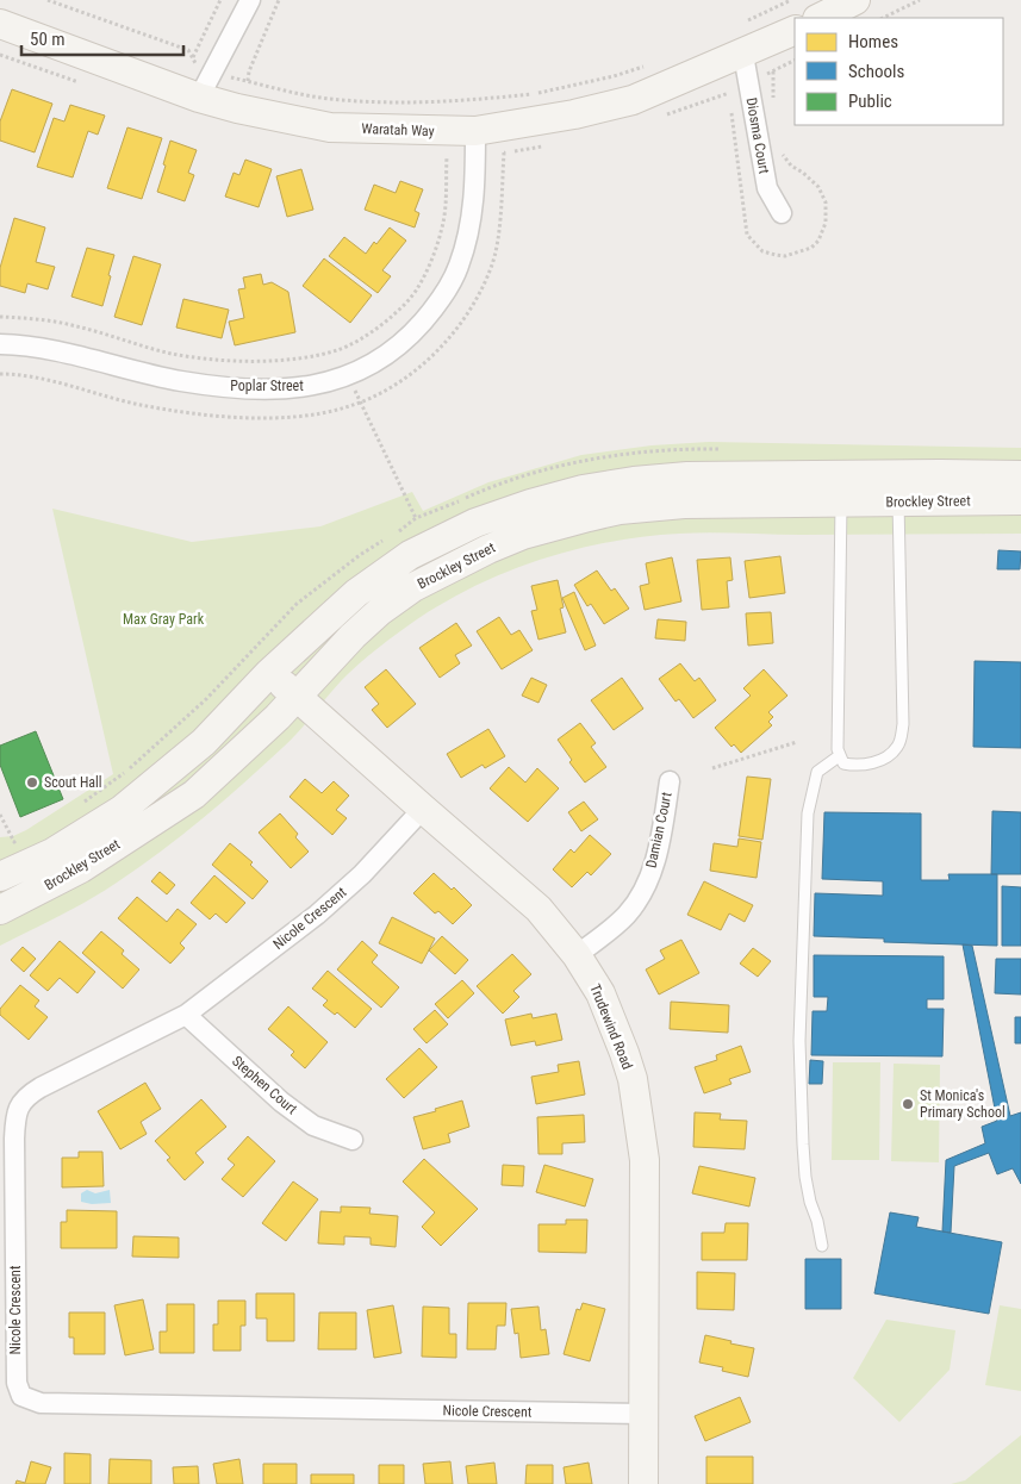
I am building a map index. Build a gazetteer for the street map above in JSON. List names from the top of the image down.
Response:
{
  "streets": {
    "main road": ["Waratah Way", "Brockley Street", "Trudewind Road"],
    "street": [
      "Diosma Court",
      "Poplar Street",
      "Damian Court",
      "Nicole Crescent",
      "Stephen Court"
    ]
  },
  "crossings": [
    ["Waratah Way", "Diosma Court"],
    ["Waratah Way", "Poplar Street"],
    ["Brockley Street", "Trudewind Road"],
    ["Damian Court", "Trudewind Road"],
    ["Nicole Crescent", "Trudewind Road"],
    ["Nicole Crescent", "Stephen Court"]
  ],
  "parks": ["Max Gray Park"],
  "places": ["Scout Hall", "St Monica's Primary School"],
  "legend": ["Homes", "Schools", "Public"],
  "scale_bar": "50 m"
}
